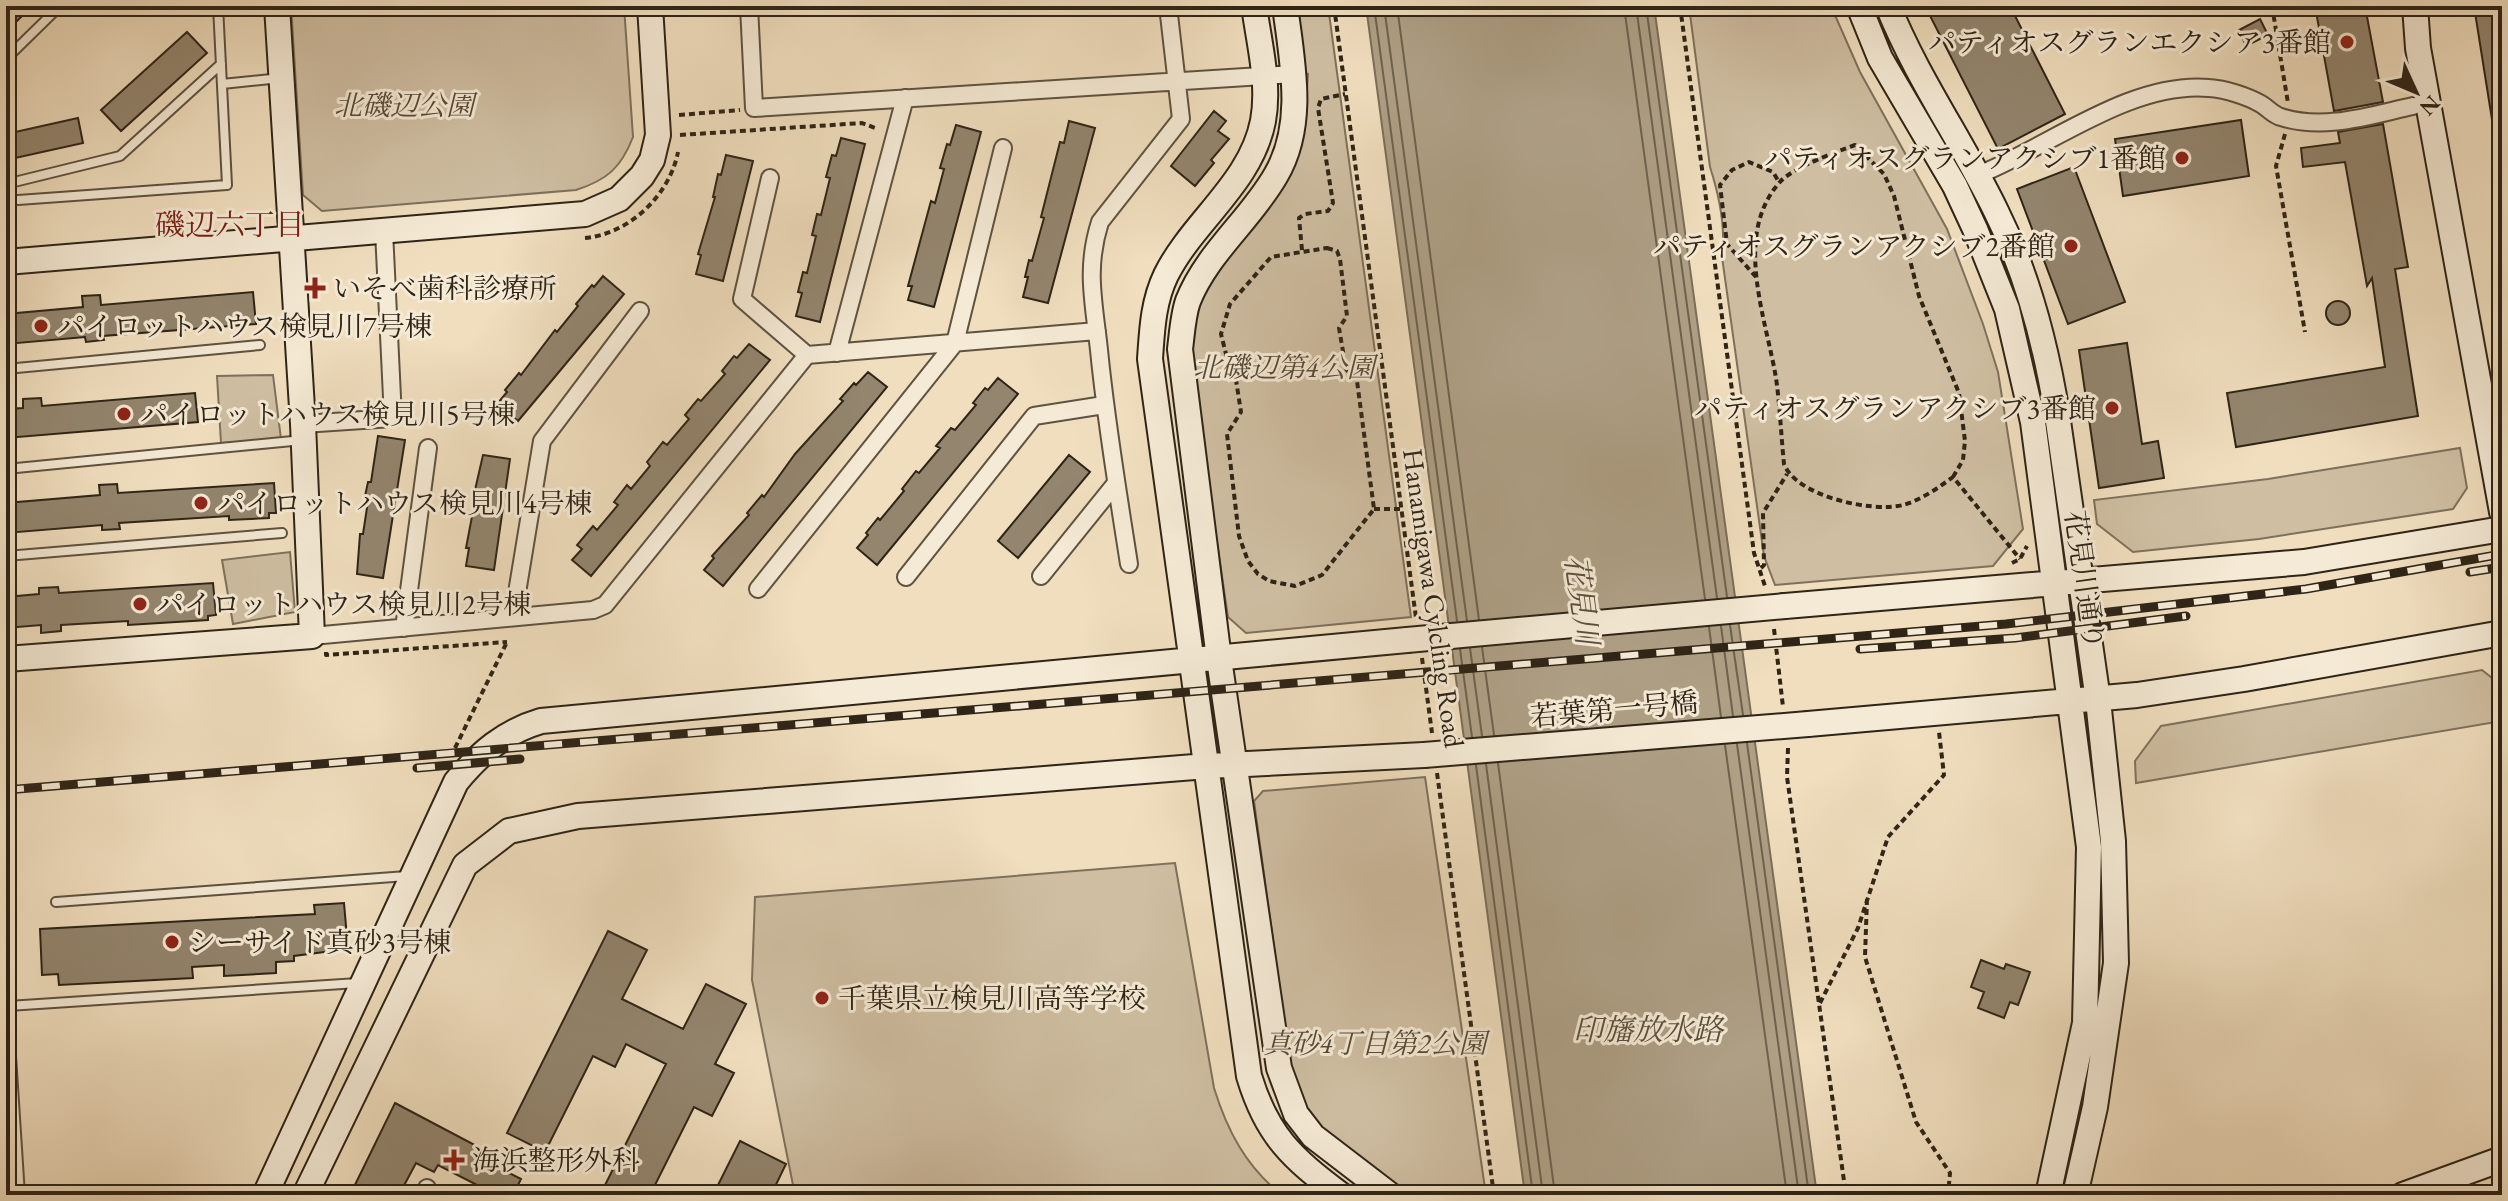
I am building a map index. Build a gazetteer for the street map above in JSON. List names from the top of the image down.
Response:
{
  "streets": {
    "street": ["花見川通り", "若葉第一号橋"],
    "path": ["Hanamigawa Cylcling Road"]
  },
  "crossings": [
    ["花見川通り", "若葉第一号橋"],
    ["Hanamigawa Cylcling Road", "若葉第一号橋"]
  ],
  "districts": ["磯辺六丁目"],
  "water": ["花見川", "印旛放水路"],
  "parks": ["北磯辺公園", "北磯辺第4公園", "真砂4丁目第2公園"],
  "places": {
    "other": [
      "パティオスグランエクシア3番館",
      "パティオスグランアクシブ1番館",
      "パティオスグランアクシブ2番館",
      "パイロットハウス検見川7号棟",
      "パティオスグランアクシブ3番館",
      "パイロットハウス検見川5号棟",
      "パイロットハウス検見川4号棟",
      "パイロットハウス検見川2号棟",
      "シーサイド真砂3号棟",
      "千葉県立検見川高等学校"
    ],
    "health": ["いそべ歯科診療所", "海浜整形外科"]
  },
  "north": "bottom right"
}
